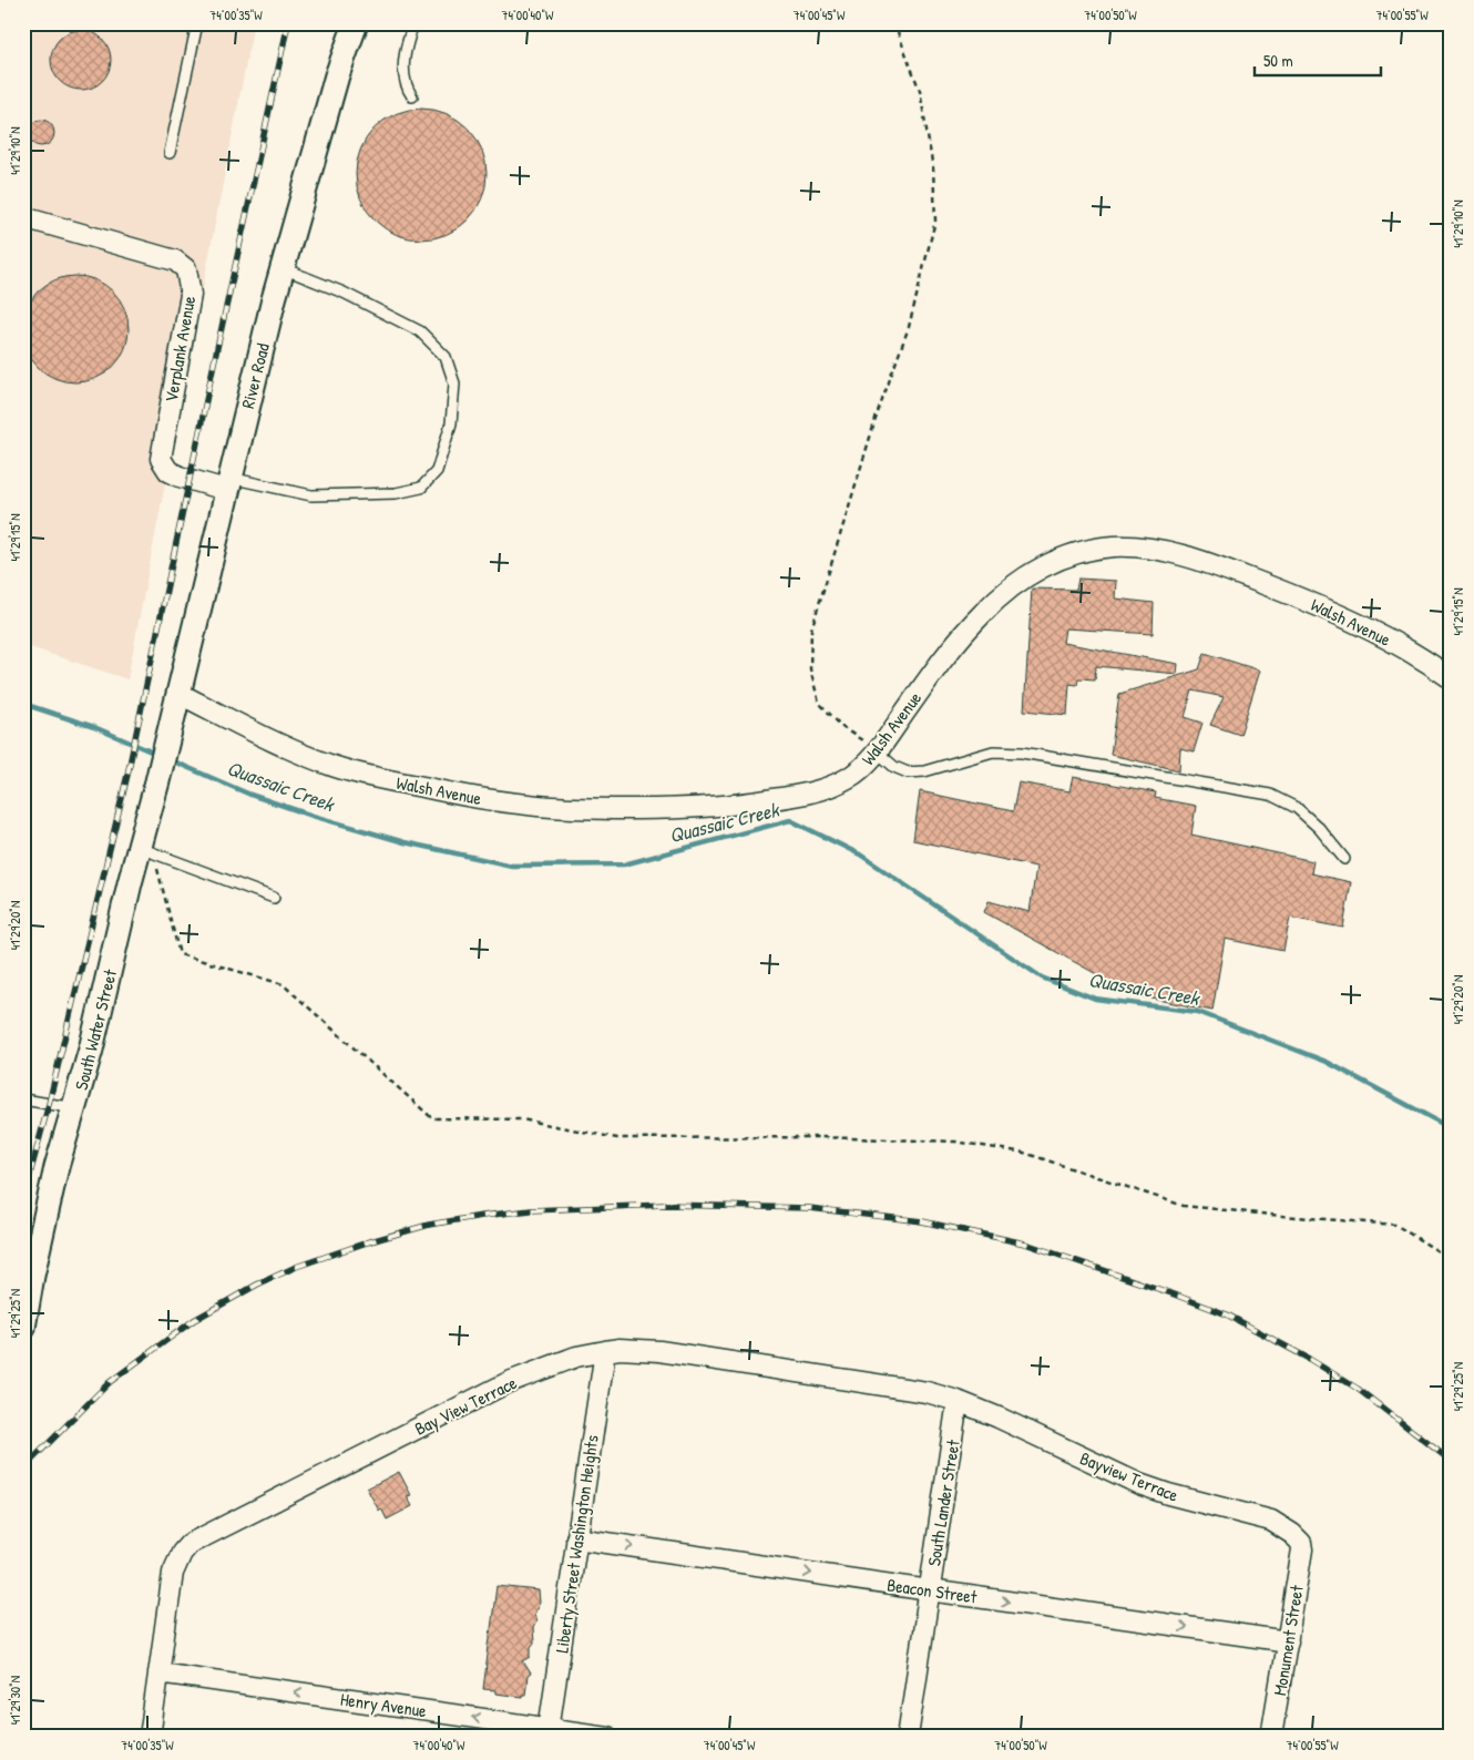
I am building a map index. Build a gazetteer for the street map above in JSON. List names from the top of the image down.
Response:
{
  "streets": {
    "street": [
      "Verplank Avenue",
      "River Road",
      "Walsh Avenue",
      "South Water Street",
      "Bay View Terrace",
      "Bayview Terrace",
      "South Lander Street",
      "Liberty Street Washington Heights",
      "Beacon Street",
      "Monument Street",
      "Henry Avenue"
    ]
  },
  "crossings": [
    ["Verplank Avenue", "River Road"],
    ["River Road", "Walsh Avenue"],
    ["River Road", "South Water Street"],
    ["Bay View Terrace", "Bayview Terrace"],
    ["Bay View Terrace", "South Lander Street"],
    ["Bay View Terrace", "Liberty Street Washington Heights"],
    ["Bay View Terrace", "Henry Avenue"],
    ["Bayview Terrace", "South Lander Street"],
    ["Bayview Terrace", "Monument Street"],
    ["South Lander Street", "Beacon Street"],
    ["Liberty Street Washington Heights", "Beacon Street"],
    ["Liberty Street Washington Heights", "Henry Avenue"],
    ["Beacon Street", "Monument Street"]
  ],
  "one_way": ["Beacon Street", "Henry Avenue"],
  "water": ["Quassaic Creek"],
  "scale_bar": "50 m",
  "coordinates": [
    "74°00'35\"W",
    "74°00'40\"W",
    "74°00'45\"W",
    "74°00'50\"W",
    "74°00'55\"W",
    "41°29'10\"N",
    "41°29'15\"N",
    "41°29'20\"N",
    "41°29'25\"N",
    "41°29'30\"N"
  ]
}
